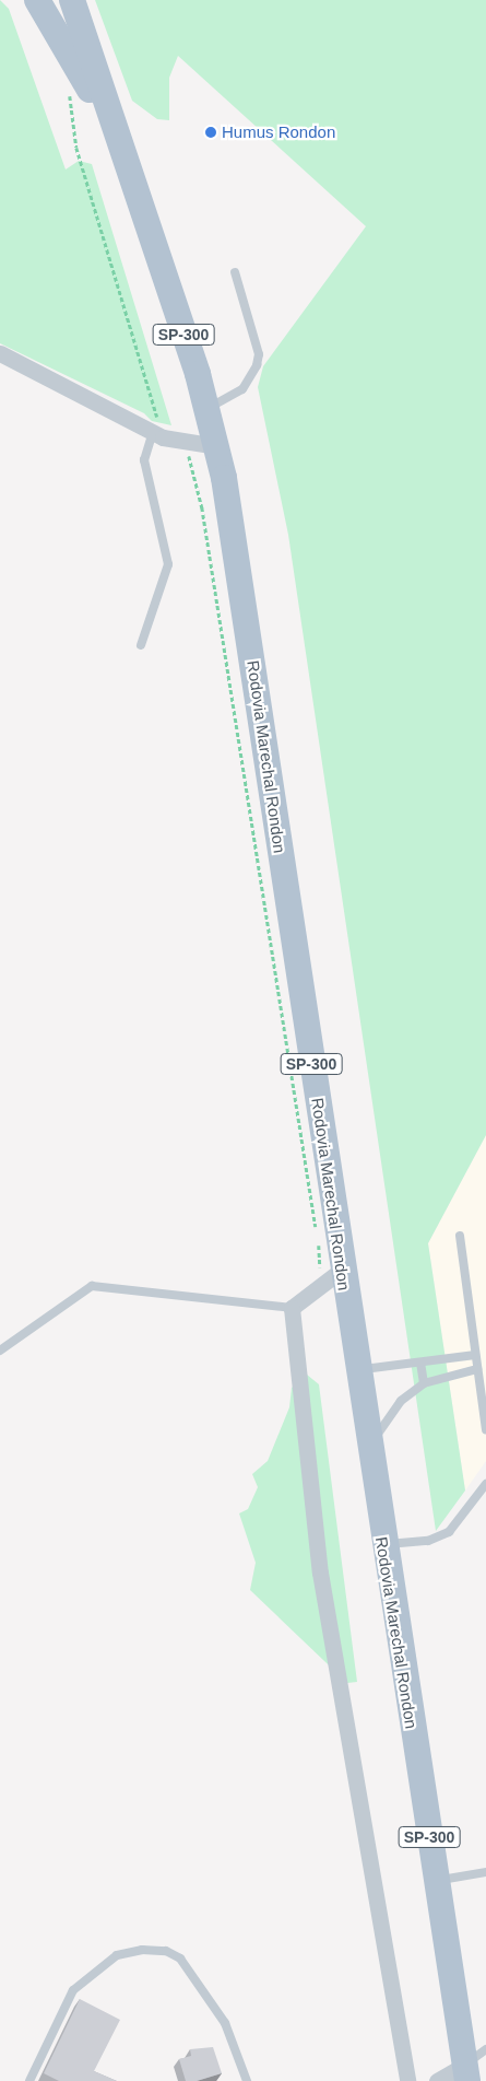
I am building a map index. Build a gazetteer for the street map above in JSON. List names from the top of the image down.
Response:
{
  "streets": {
    "main road": ["SP-300", "Rodovia Marechal Rondon"]
  },
  "places": ["Humus Rondon"]
}
